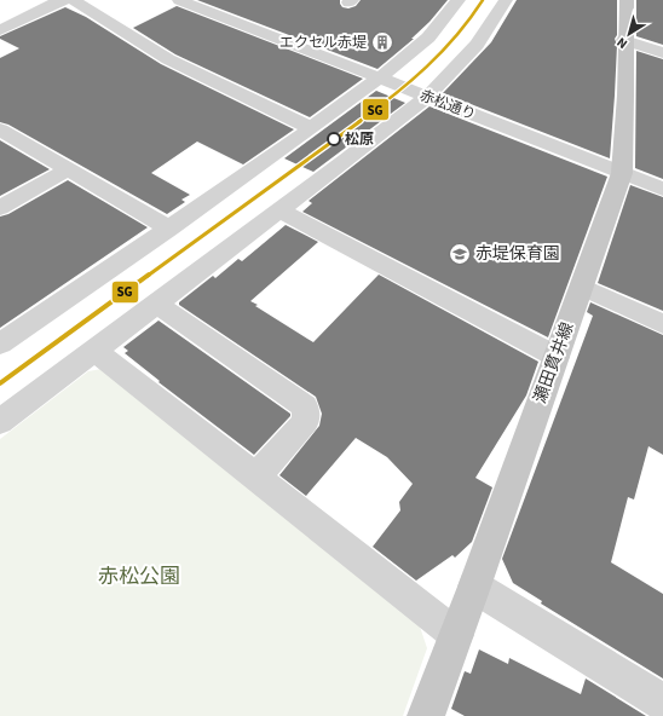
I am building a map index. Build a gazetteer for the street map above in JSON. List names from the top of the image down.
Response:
{
  "streets": {
    "main road": ["瀬田貫井線"],
    "street": ["赤松通り"]
  },
  "crossings": [
    ["赤松通り", "瀬田貫井線"]
  ],
  "parks": ["赤松公園"],
  "places": {
    "building": ["エクセル赤堤"],
    "other": ["松原"],
    "school or university": ["赤堤保育園"]
  },
  "lines": ["transit line SG"],
  "north": "bottom left"
}
